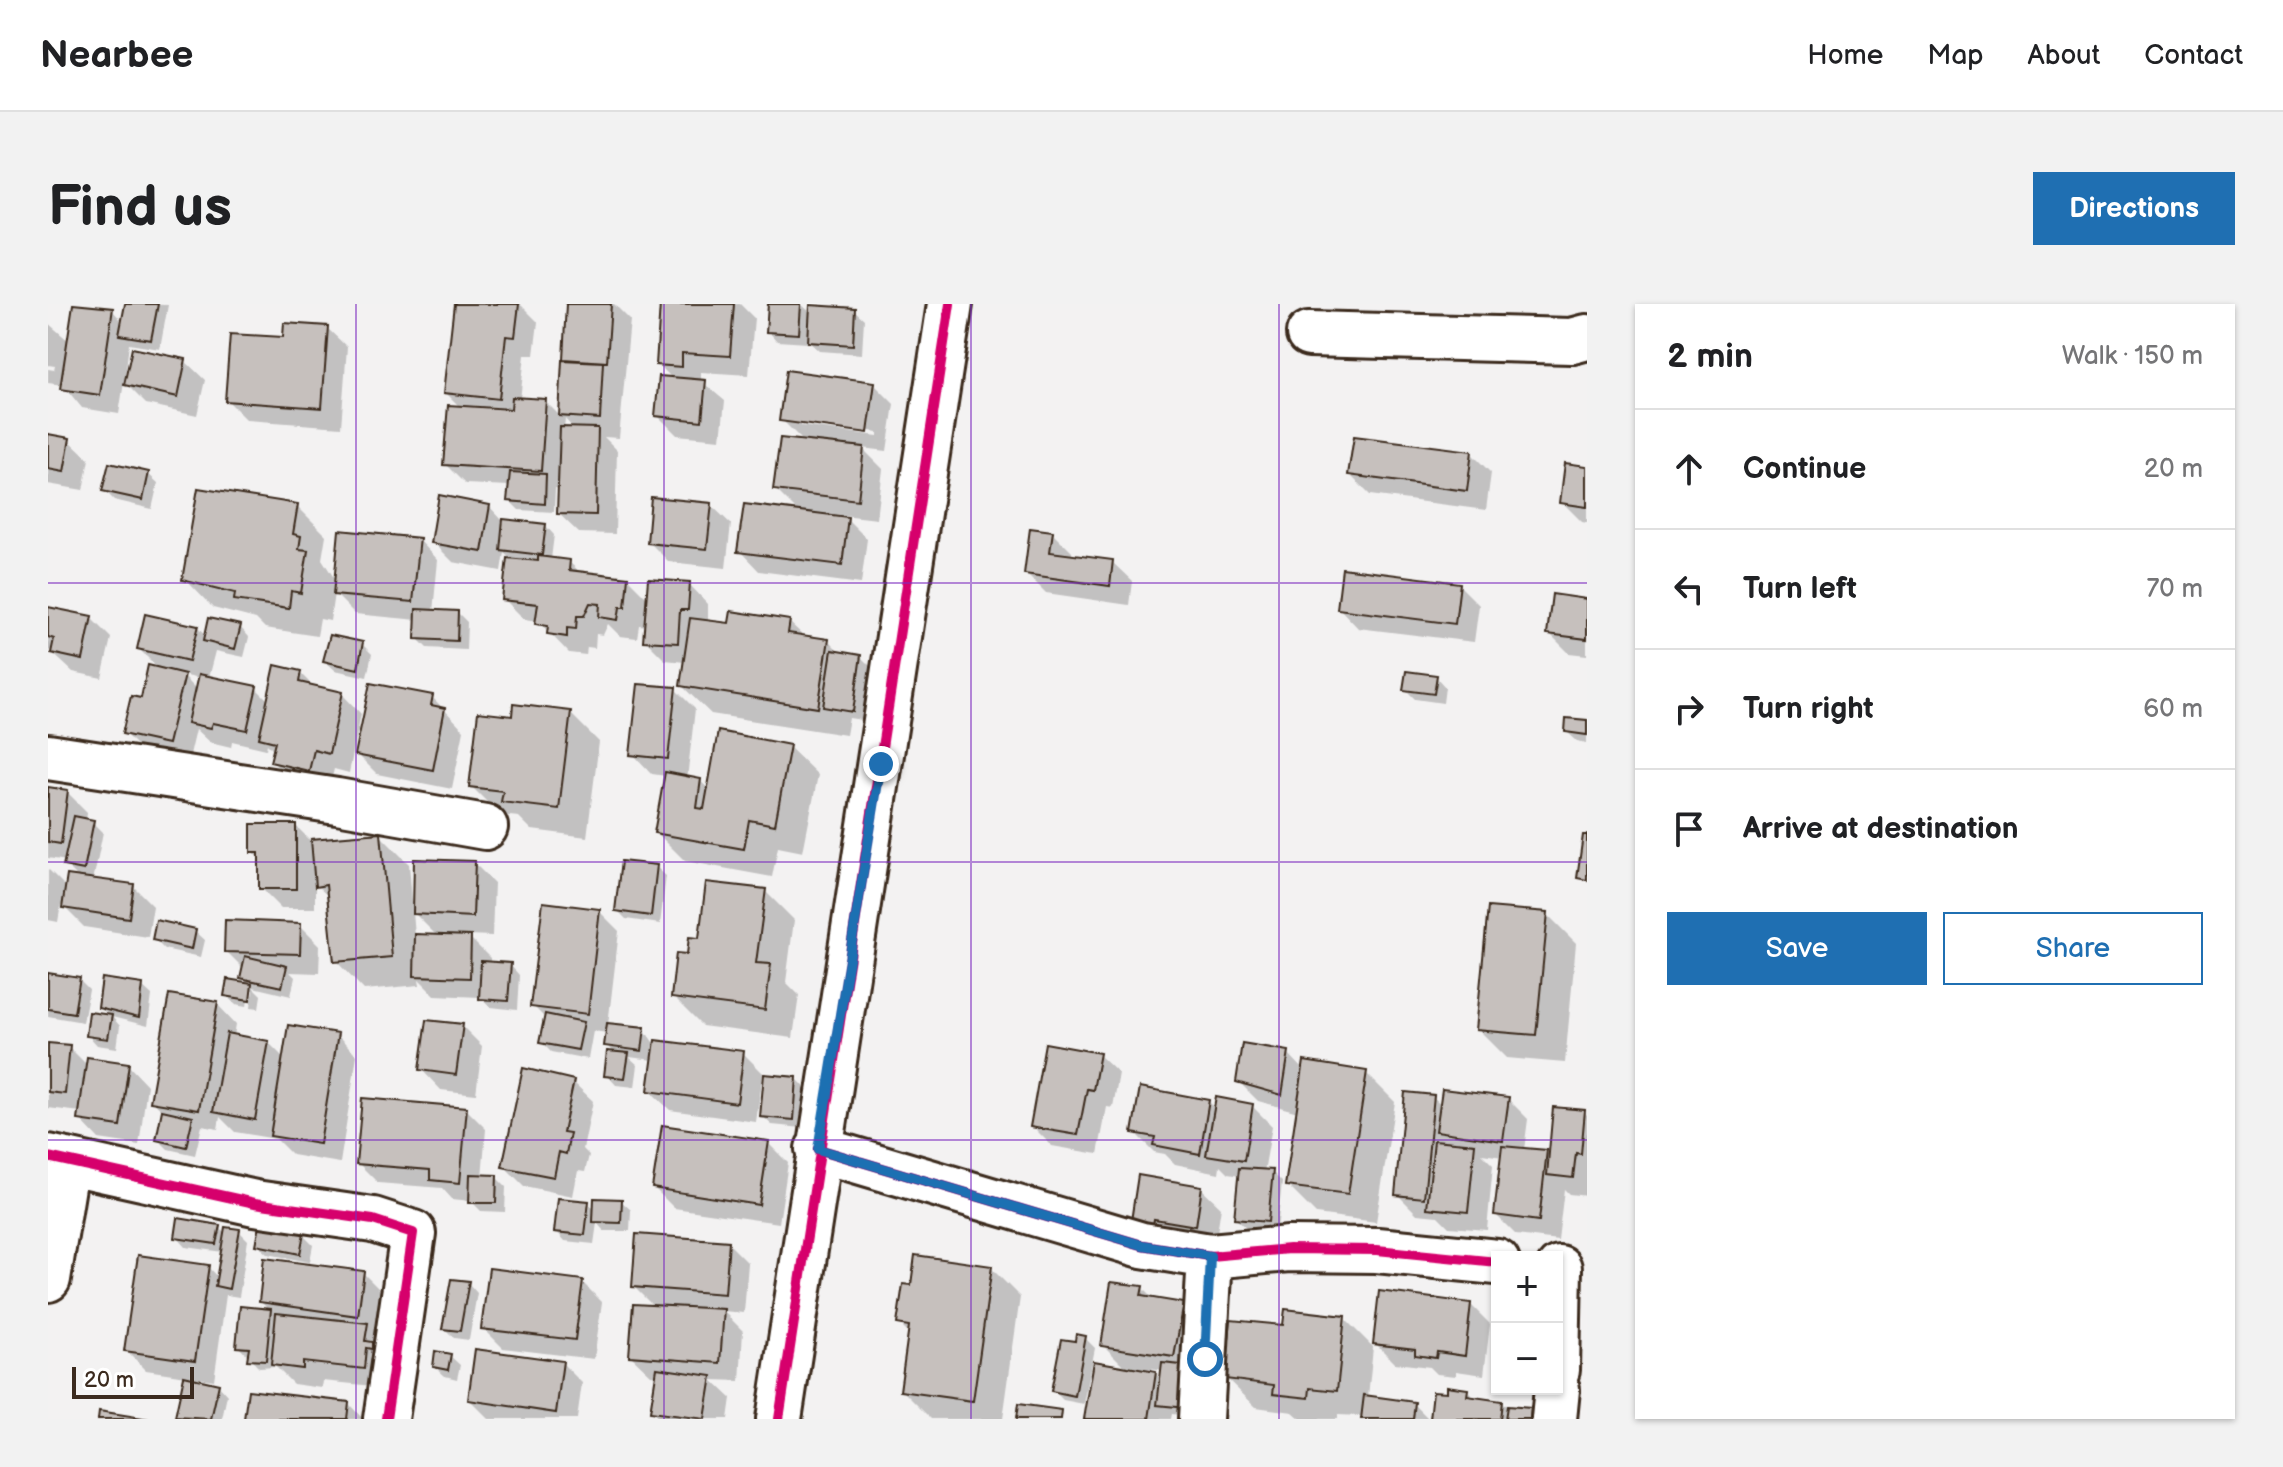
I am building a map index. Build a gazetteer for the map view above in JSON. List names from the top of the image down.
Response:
{
  "scale_bar": "20 m",
  "page": {
    "header": "Nearbee",
    "nav": [
      "Home",
      "Map",
      "About",
      "Contact"
    ],
    "buttons": [
      "Directions",
      ["Save", "Share"]
    ],
    "title": "Find us",
    "heading": ["2 min", "Walk · 150 m"],
    "list": [
      ["Continue", "20 m"],
      ["Turn left", "70 m"],
      ["Turn right", "60 m"],
      "Arrive at destination"
    ],
    "map_buttons": ["+", "−"],
    "scale": "20 m"
  }
}
